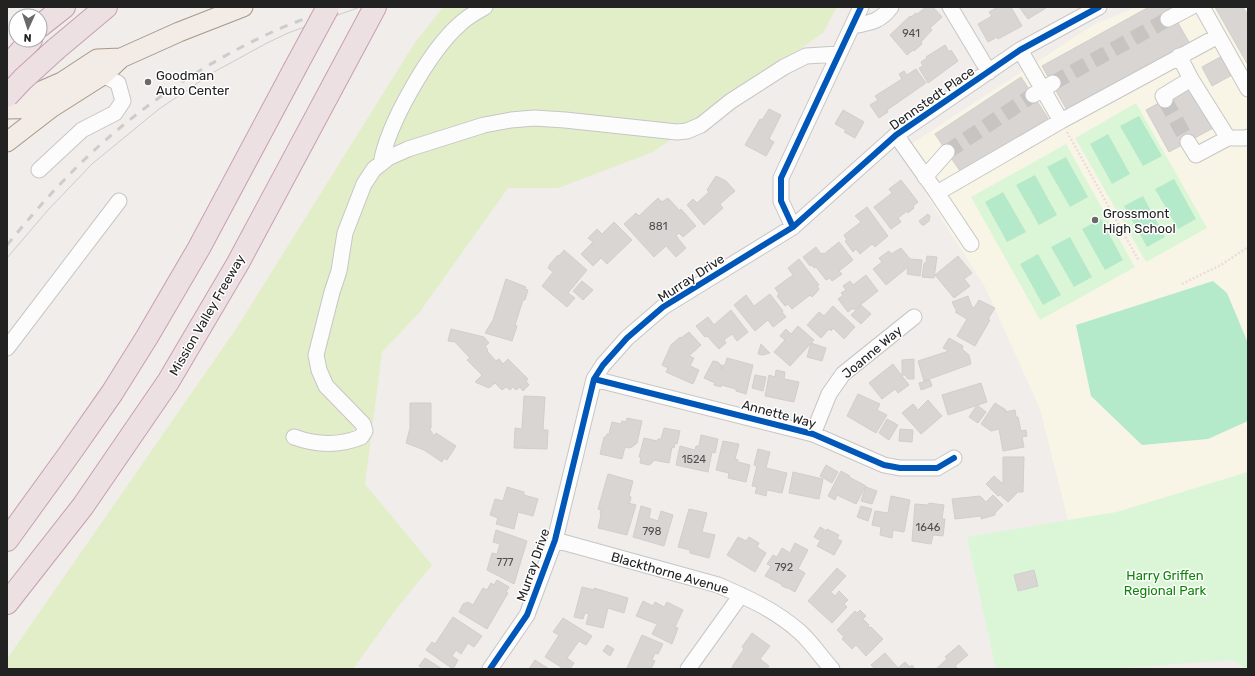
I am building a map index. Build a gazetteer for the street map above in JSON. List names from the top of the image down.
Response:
{
  "streets": {
    "highway": ["Mission Valley Freeway"],
    "street": [
      "Dennstedt Place",
      "Murray Drive",
      "Joanne Way",
      "Annette Way",
      "Blackthorne Avenue"
    ]
  },
  "crossings": [
    ["Dennstedt Place", "Murray Drive"],
    ["Murray Drive", "Annette Way"],
    ["Murray Drive", "Blackthorne Avenue"],
    ["Joanne Way", "Annette Way"]
  ],
  "parks": ["Harry Griffen Regional Park"],
  "places": ["Goodman Auto Center", "Grossmont High School"],
  "house_numbers": [
    "941",
    "881",
    "1524",
    "1646",
    "798",
    "777",
    "792"
  ],
  "north": "bottom"
}
